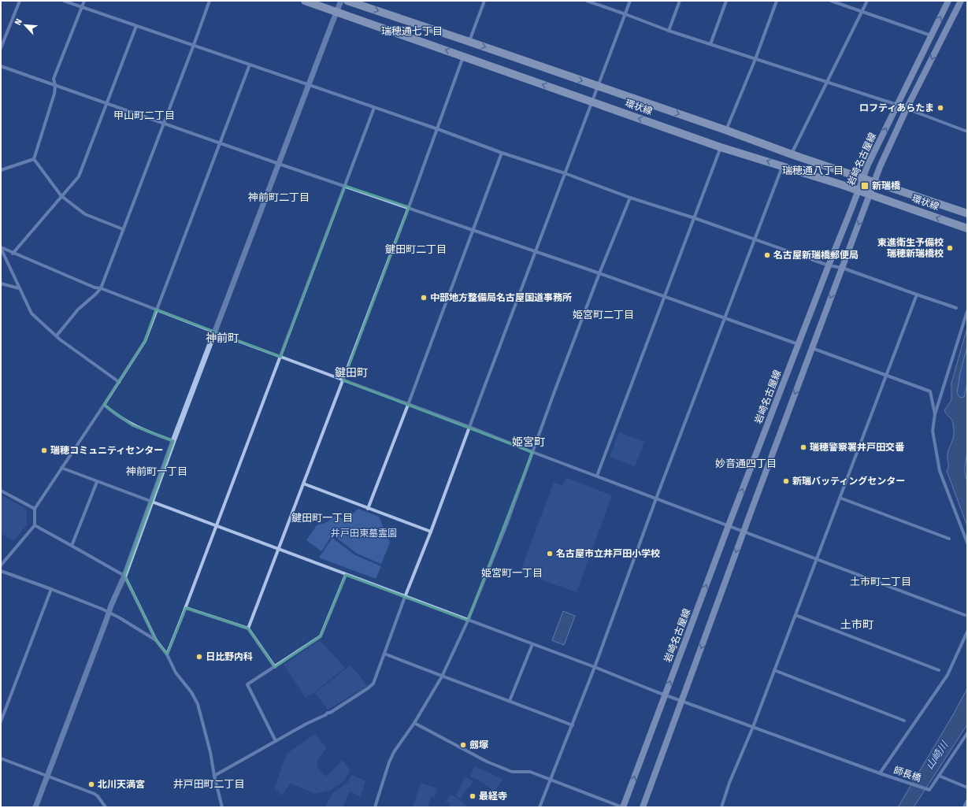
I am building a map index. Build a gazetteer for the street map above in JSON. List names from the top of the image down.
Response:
{
  "streets": {
    "main road": ["環状線", "岩崎名古屋線"],
    "street": ["師長橋"]
  },
  "crossings": [
    ["環状線", "岩崎名古屋線"],
    ["岩崎名古屋線", "師長橋"]
  ],
  "districts": [
    "瑞穂通七丁目",
    "甲山町二丁目",
    "瑞穂通八丁目",
    "神前町二丁目",
    "鍵田町二丁目",
    "姫宮町二丁目",
    "神前町",
    "鍵田町",
    "姫宮町",
    "妙音通四丁目",
    "神前町一丁目",
    "鍵田町一丁目",
    "姫宮町一丁目",
    "土市町二丁目",
    "土市町",
    "井戸田町二丁目"
  ],
  "water": ["山崎川"],
  "parks": ["井戸田東墓霊園"],
  "places": {
    "other": [
      "ロフティあらたま",
      "東進衛生予備校 瑞穂新瑞橋校",
      "名古屋新瑞橋郵便局",
      "中部地方整備局名古屋国道事務所",
      "瑞穂警察署井戸田交番",
      "瑞穂コミュニティセンター",
      "新瑞バッティングセンター",
      "名古屋市立井戸田小学校",
      "日比野内科",
      "劔塚",
      "北川天満宮",
      "最経寺"
    ],
    "transit": ["新瑞橋"]
  },
  "north": "top left"
}
